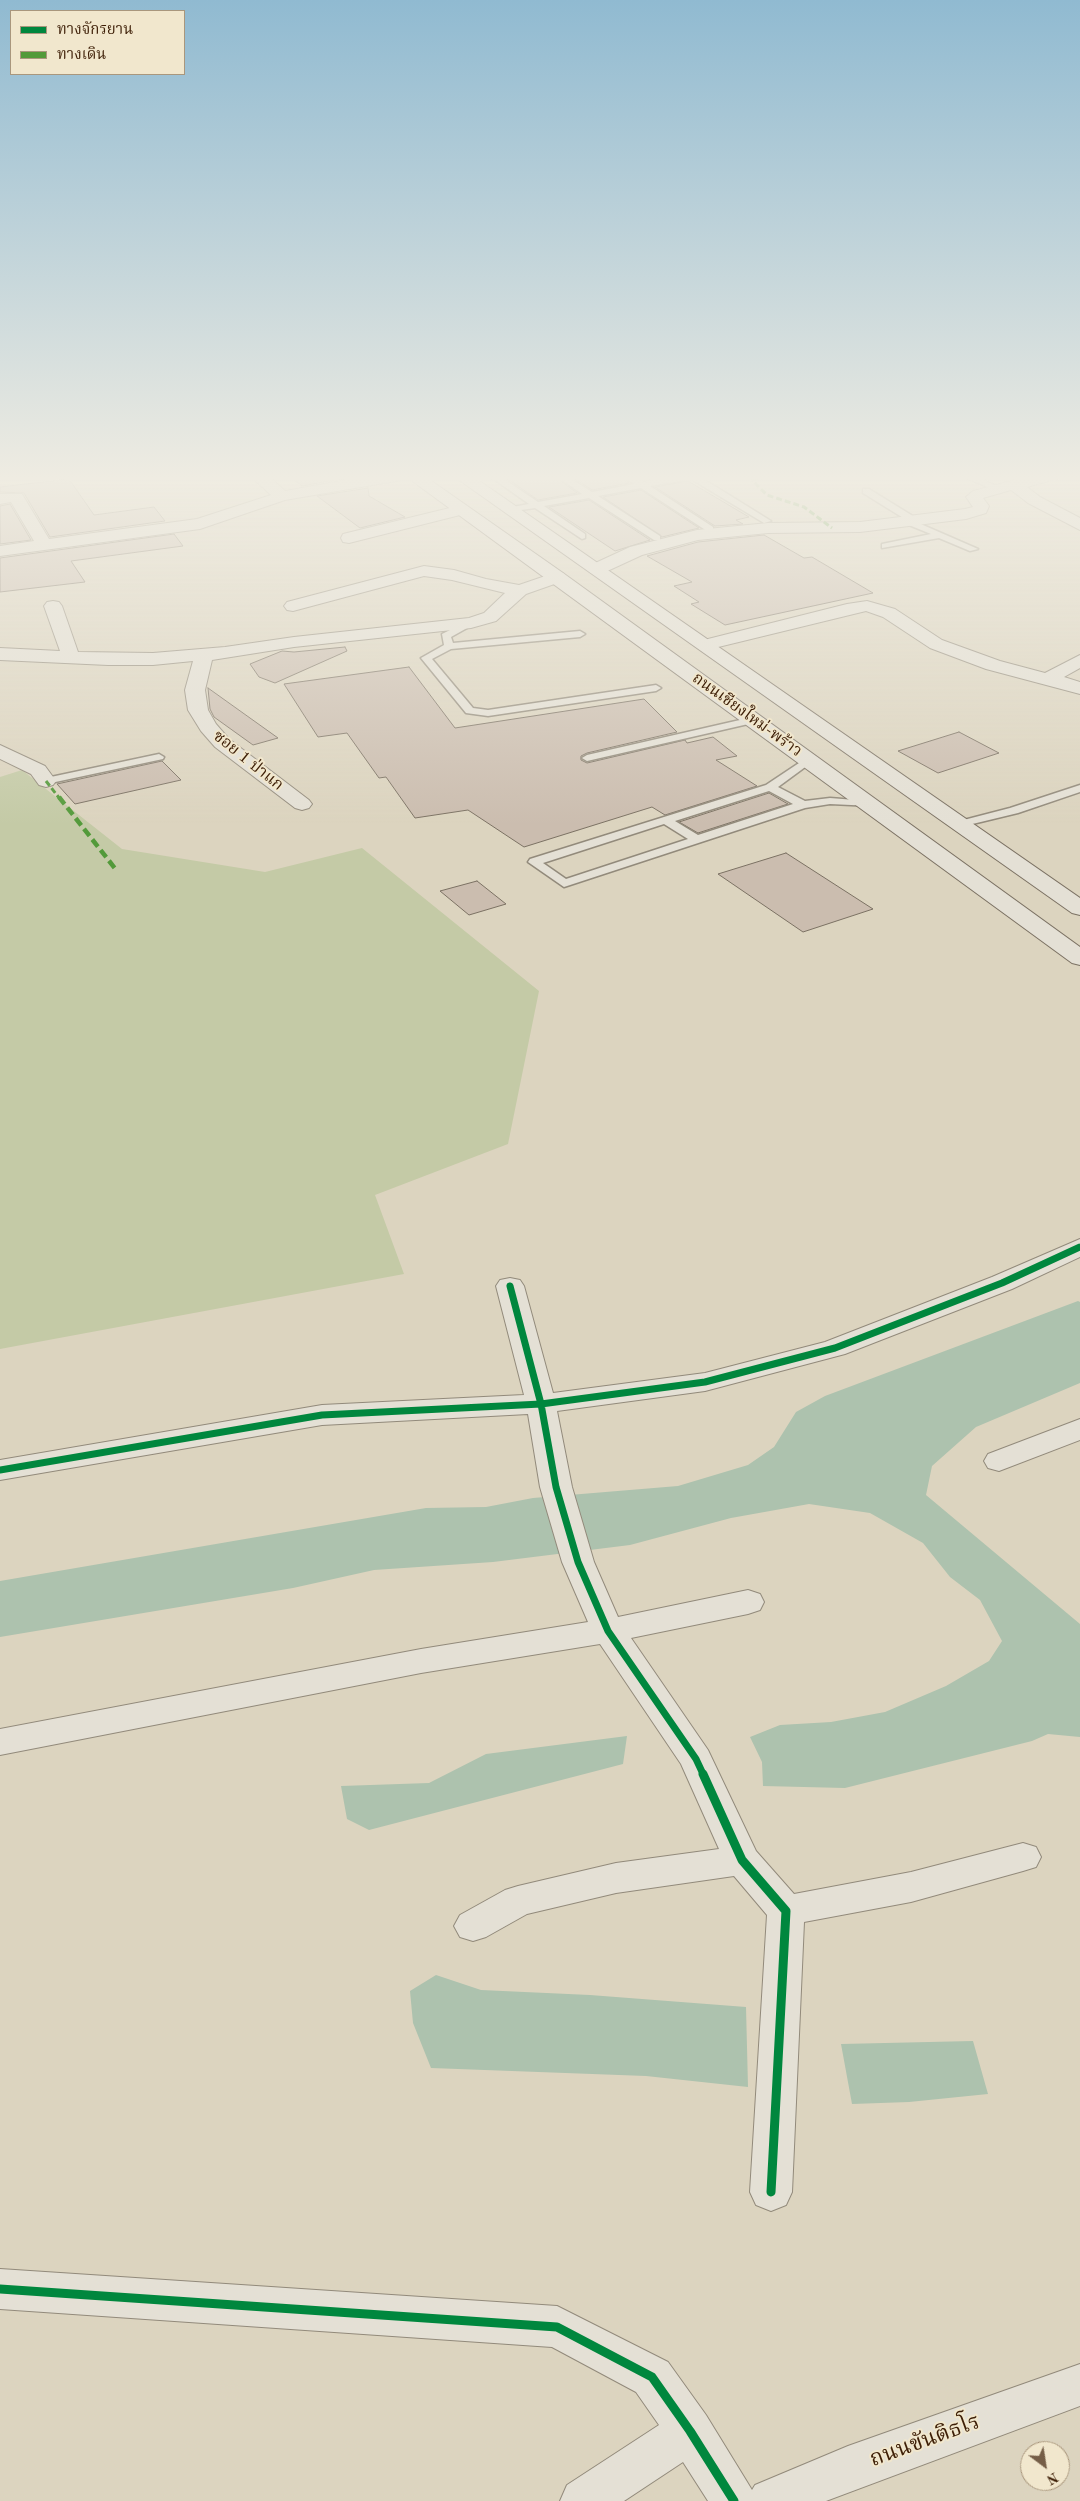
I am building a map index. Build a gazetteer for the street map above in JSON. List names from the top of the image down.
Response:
{
  "streets": {
    "street": ["ถนนเชียงใหม่-พร้าว", "ซอย 1 ป่าแก", "ถนนขันติธโร"]
  },
  "legend": ["ทางจักรยาน", "ทางเดิน"],
  "north": "bottom right"
}
